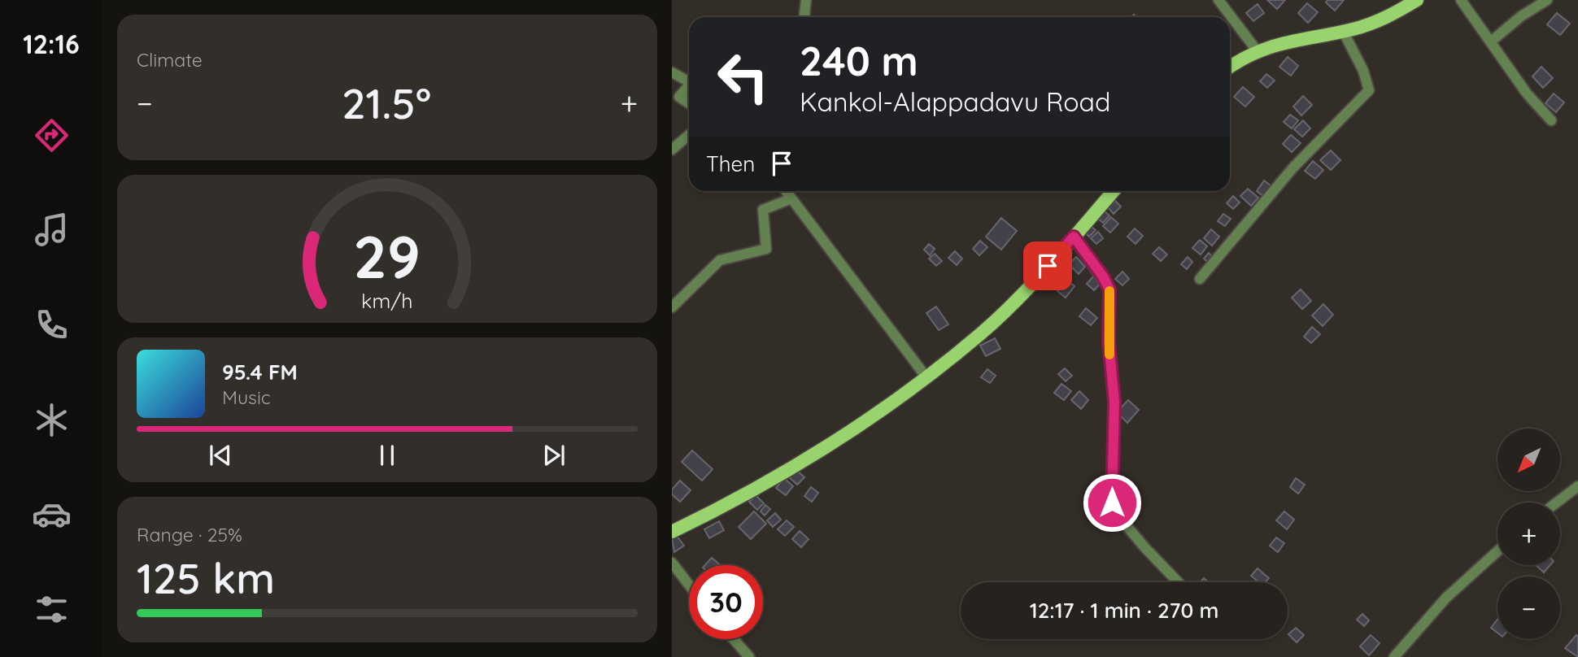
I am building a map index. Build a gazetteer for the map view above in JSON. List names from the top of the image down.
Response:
{
  "north": "bottom left",
  "page": {
    "tabs": "12:16",
    "tile": [
      "Climate",
      ["Range · 25%", "125 km"]
    ],
    "turn": ["240 m", "Kankol-Alappadavu Road"],
    "heat": ["−", "21.5°", "+"],
    "then": "Then",
    "song": ["95.4 FM", "Music"],
    "map_buttons": ["+", "−"],
    "limit": "30",
    "trip": "12:17 · 1 min · 270 m",
    "gauge": ["29", "km/h"]
  }
}
